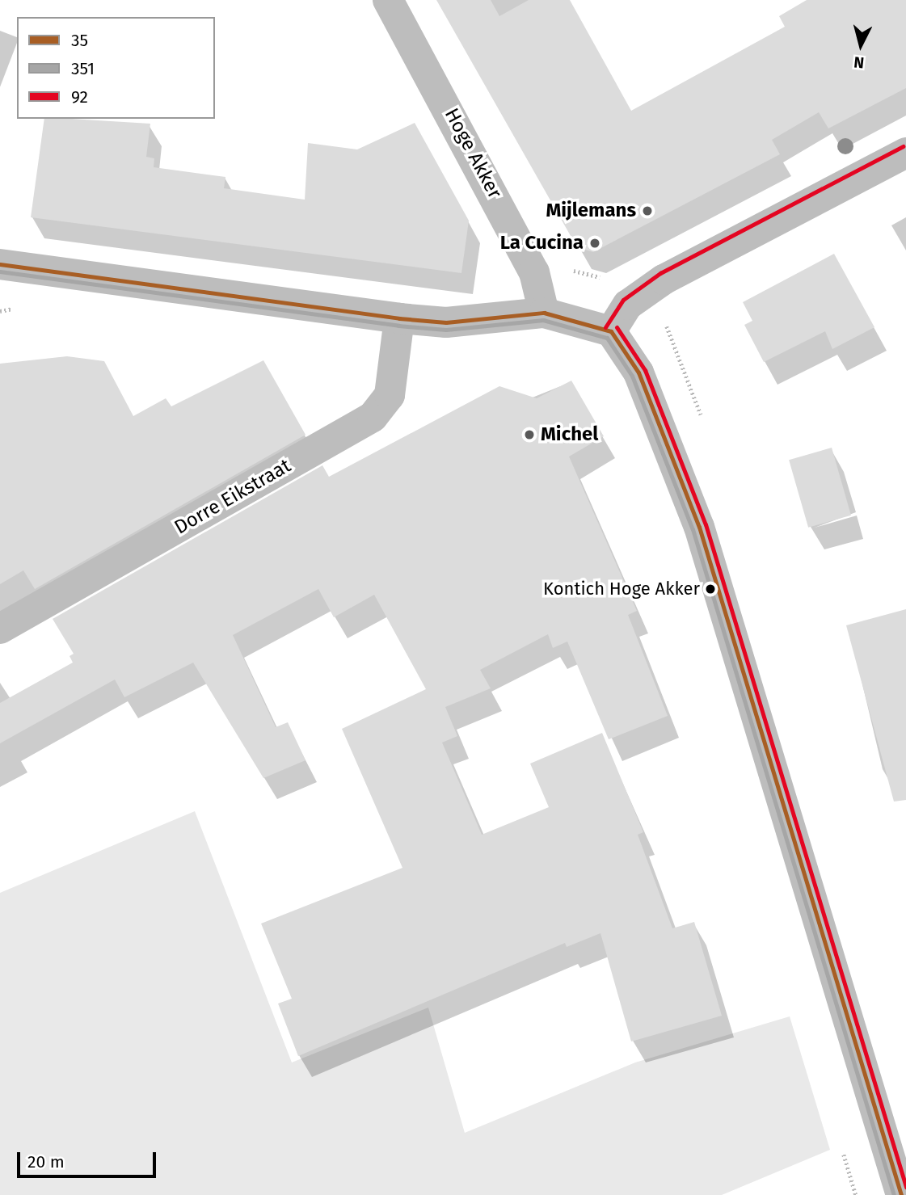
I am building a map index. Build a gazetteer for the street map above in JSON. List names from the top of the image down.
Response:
{
  "streets": {
    "street": ["Hoge Akker", "Dorre Eikstraat"]
  },
  "places": [
    "Mijlemans",
    "La Cucina",
    "Michel",
    "Kontich Hoge Akker"
  ],
  "lines": ["transit line 92", "transit line 35", "transit line 351"],
  "legend": ["35", "351", "92"],
  "scale_bar": "20 m",
  "north": "bottom"
}
